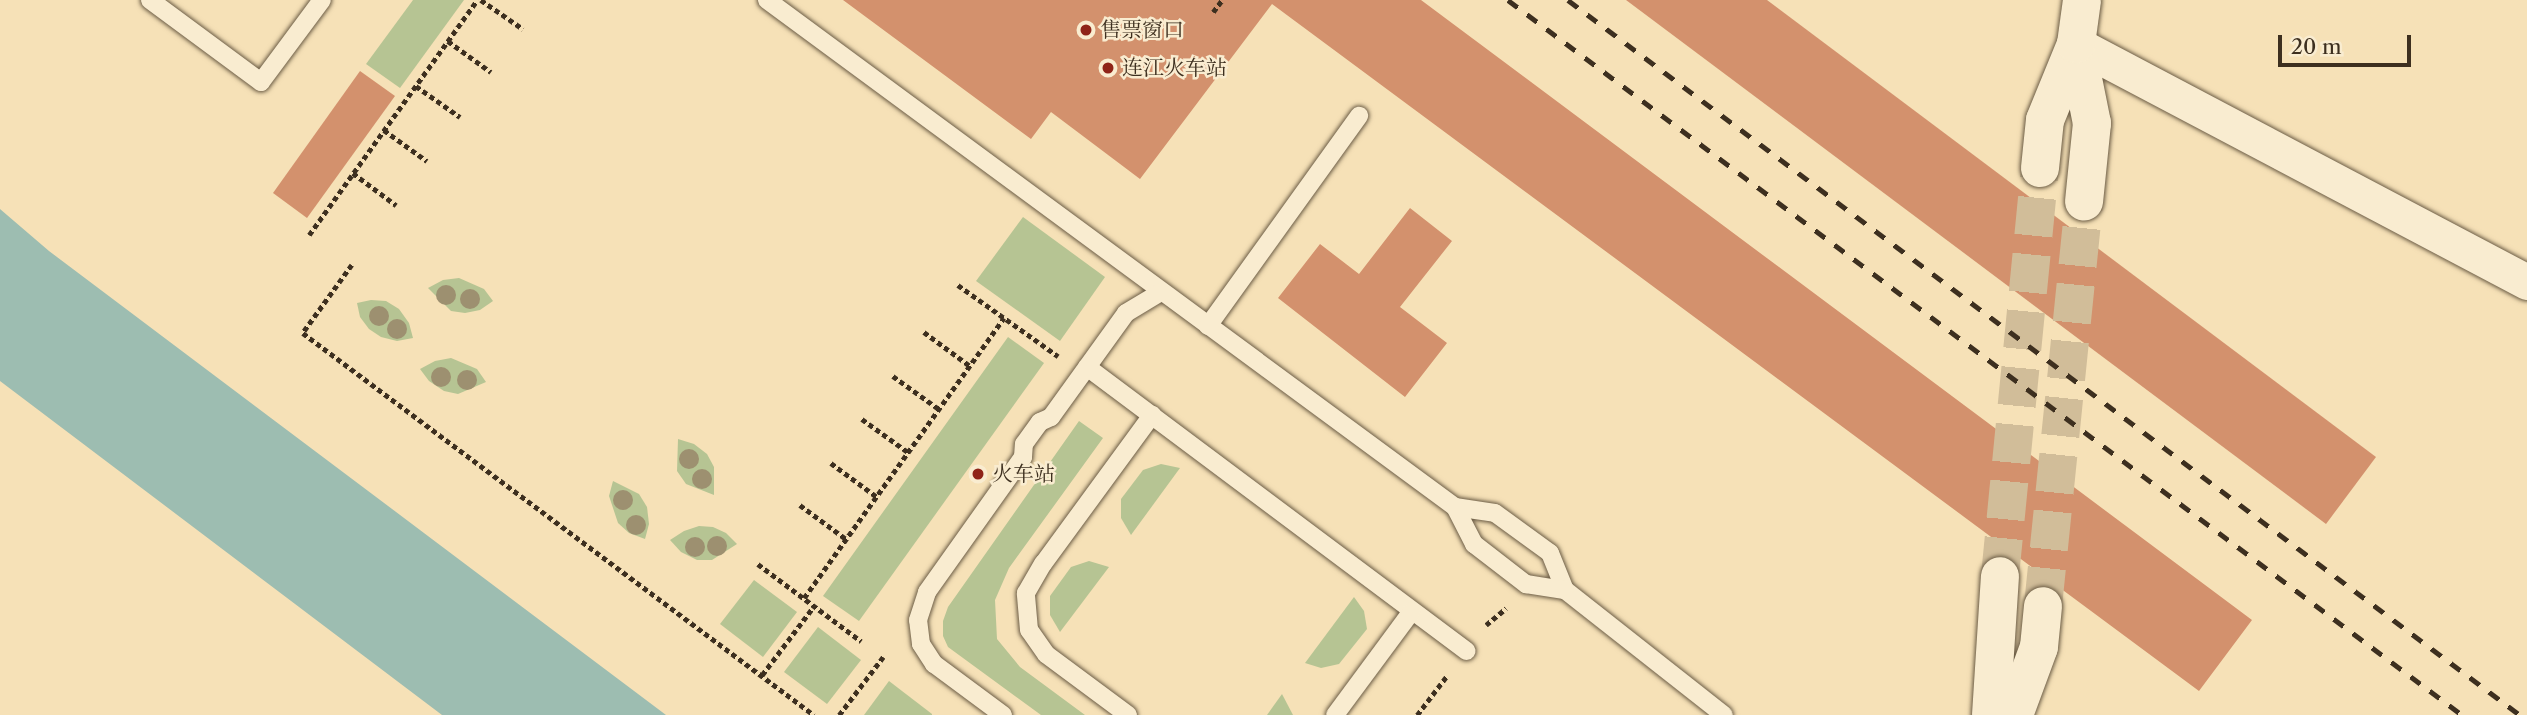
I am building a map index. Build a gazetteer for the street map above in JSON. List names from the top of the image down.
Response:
{
  "places": ["售票窗口", "连江火车站", "火车站"],
  "scale_bar": "20 m"
}
